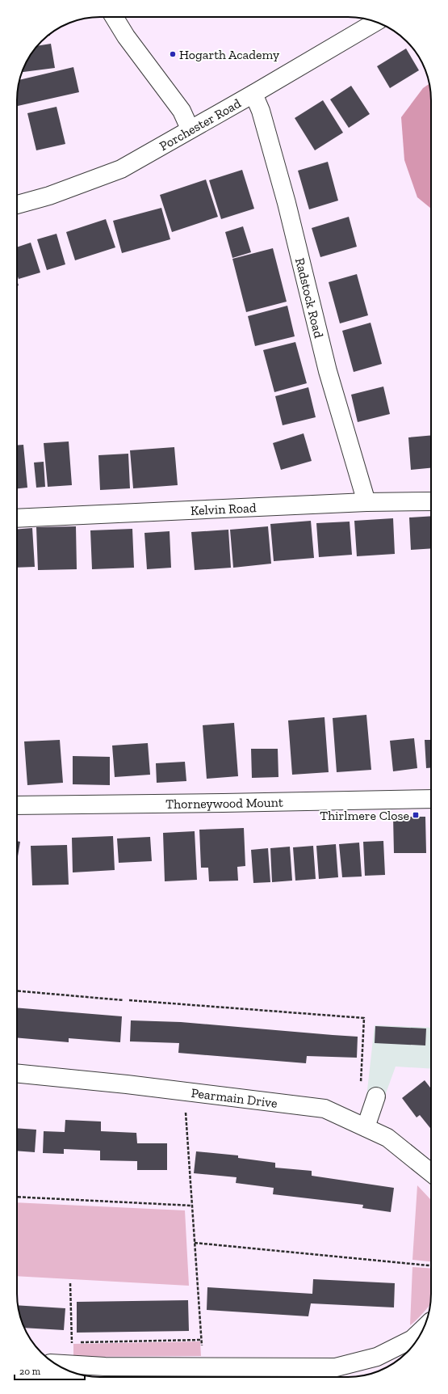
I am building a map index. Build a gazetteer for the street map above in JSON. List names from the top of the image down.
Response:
{
  "streets": {
    "street": [
      "Porchester Road",
      "Radstock Road",
      "Kelvin Road",
      "Thorneywood Mount",
      "Pearmain Drive"
    ]
  },
  "crossings": [
    ["Porchester Road", "Radstock Road"],
    ["Radstock Road", "Kelvin Road"]
  ],
  "places": {
    "other": ["Hogarth Academy"],
    "transit": ["Thirlmere Close"]
  },
  "scale_bar": "20 m"
}
